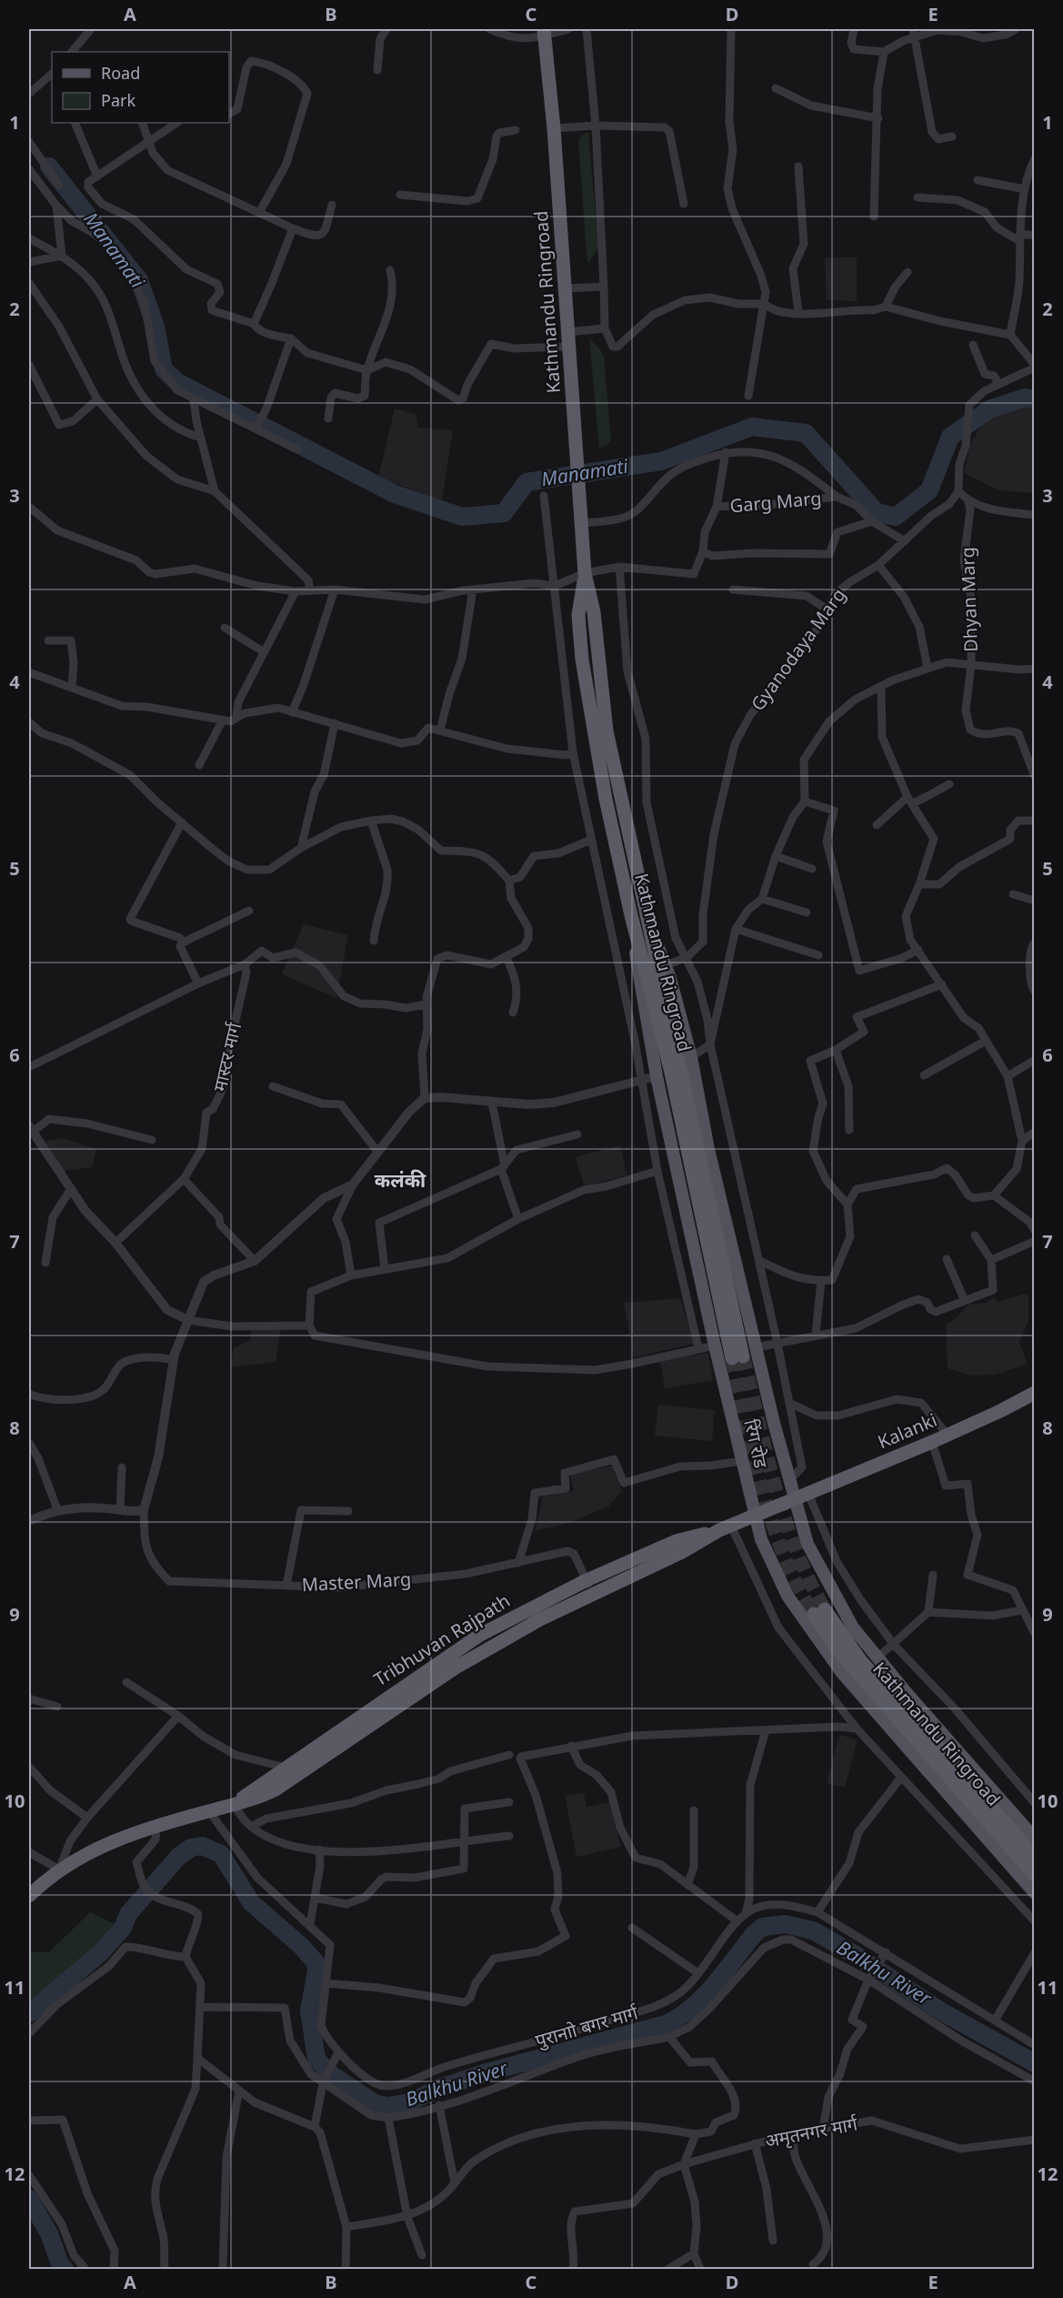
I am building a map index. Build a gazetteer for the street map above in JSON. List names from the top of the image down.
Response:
{
  "streets": {
    "highway": ["Kathmandu Ringroad", "Kalanki", "Tribhuvan Rajpath"],
    "main road": ["रिंग रोड"],
    "street": [
      "Garg Marg",
      "Dhyan Marg",
      "Gyanodaya Marg",
      "मास्टर मार्ग",
      "Master Marg",
      "पुरानाो बगर मार्ग",
      "अमृतनगर मार्ग"
    ]
  },
  "crossings": [
    ["Kathmandu Ringroad", "Garg Marg"],
    ["Kathmandu Ringroad", "रिंग रोड"],
    ["Garg Marg", "Gyanodaya Marg"],
    ["रिंग रोड", "Tribhuvan Rajpath"],
    ["Master Marg", "Tribhuvan Rajpath"],
    ["Tribhuvan Rajpath", "पुरानाो बगर मार्ग"]
  ],
  "districts": ["कलंकी"],
  "water": ["Manamati", "Balkhu River"],
  "legend": ["Road", "Park"],
  "grid": {
    "columns": [
      "A",
      "B",
      "C",
      "D",
      "E"
    ],
    "rows": [
      "1",
      "2",
      "3",
      "4",
      "5",
      "6",
      "7",
      "8",
      "9",
      "10",
      "11",
      "12"
    ]
  }
}
